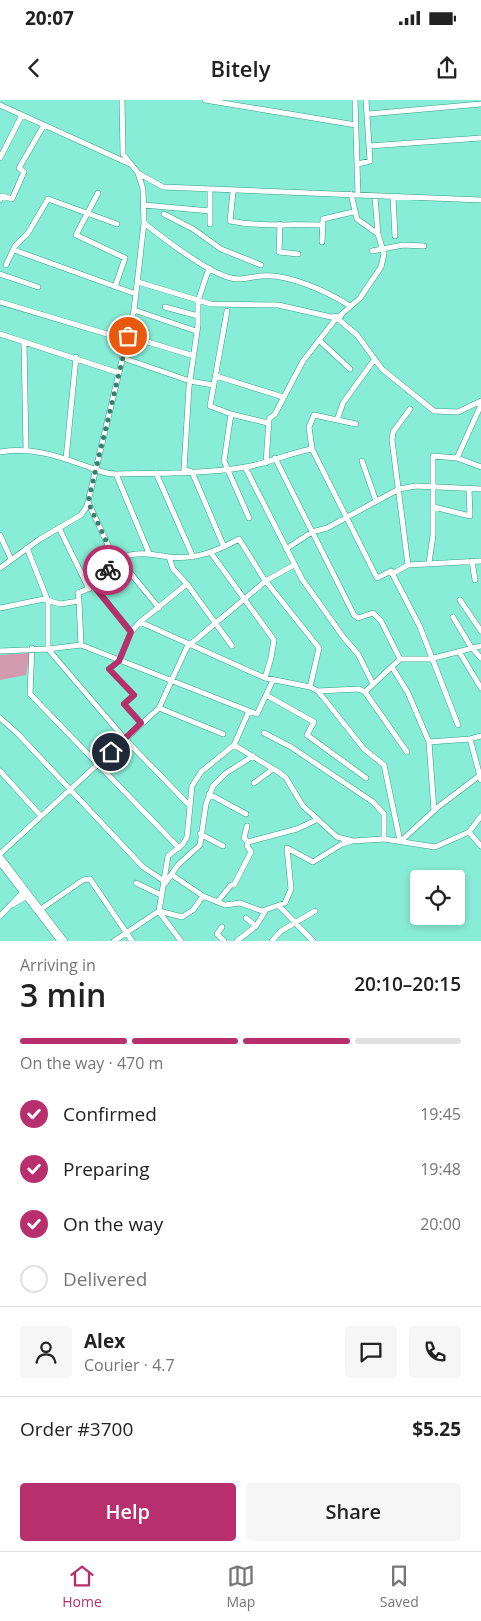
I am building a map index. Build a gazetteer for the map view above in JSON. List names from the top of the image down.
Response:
{
  "page": {
    "status": "20:07",
    "header": "Bitely",
    "heading": ["3 min", "Arriving in", "20:10–20:15"],
    "panel": [
      "Alex",
      "Courier · 4.7",
      "Order #3700",
      "$5.25"
    ],
    "bar": "On the way · 470 m",
    "list": [
      ["Confirmed", "19:45"],
      ["Preparing", "19:48"],
      ["On the way", "20:00"],
      "Delivered"
    ],
    "buttons": ["Help", "Share"],
    "tabs": ["Home", "Map", "Saved"]
  }
}
